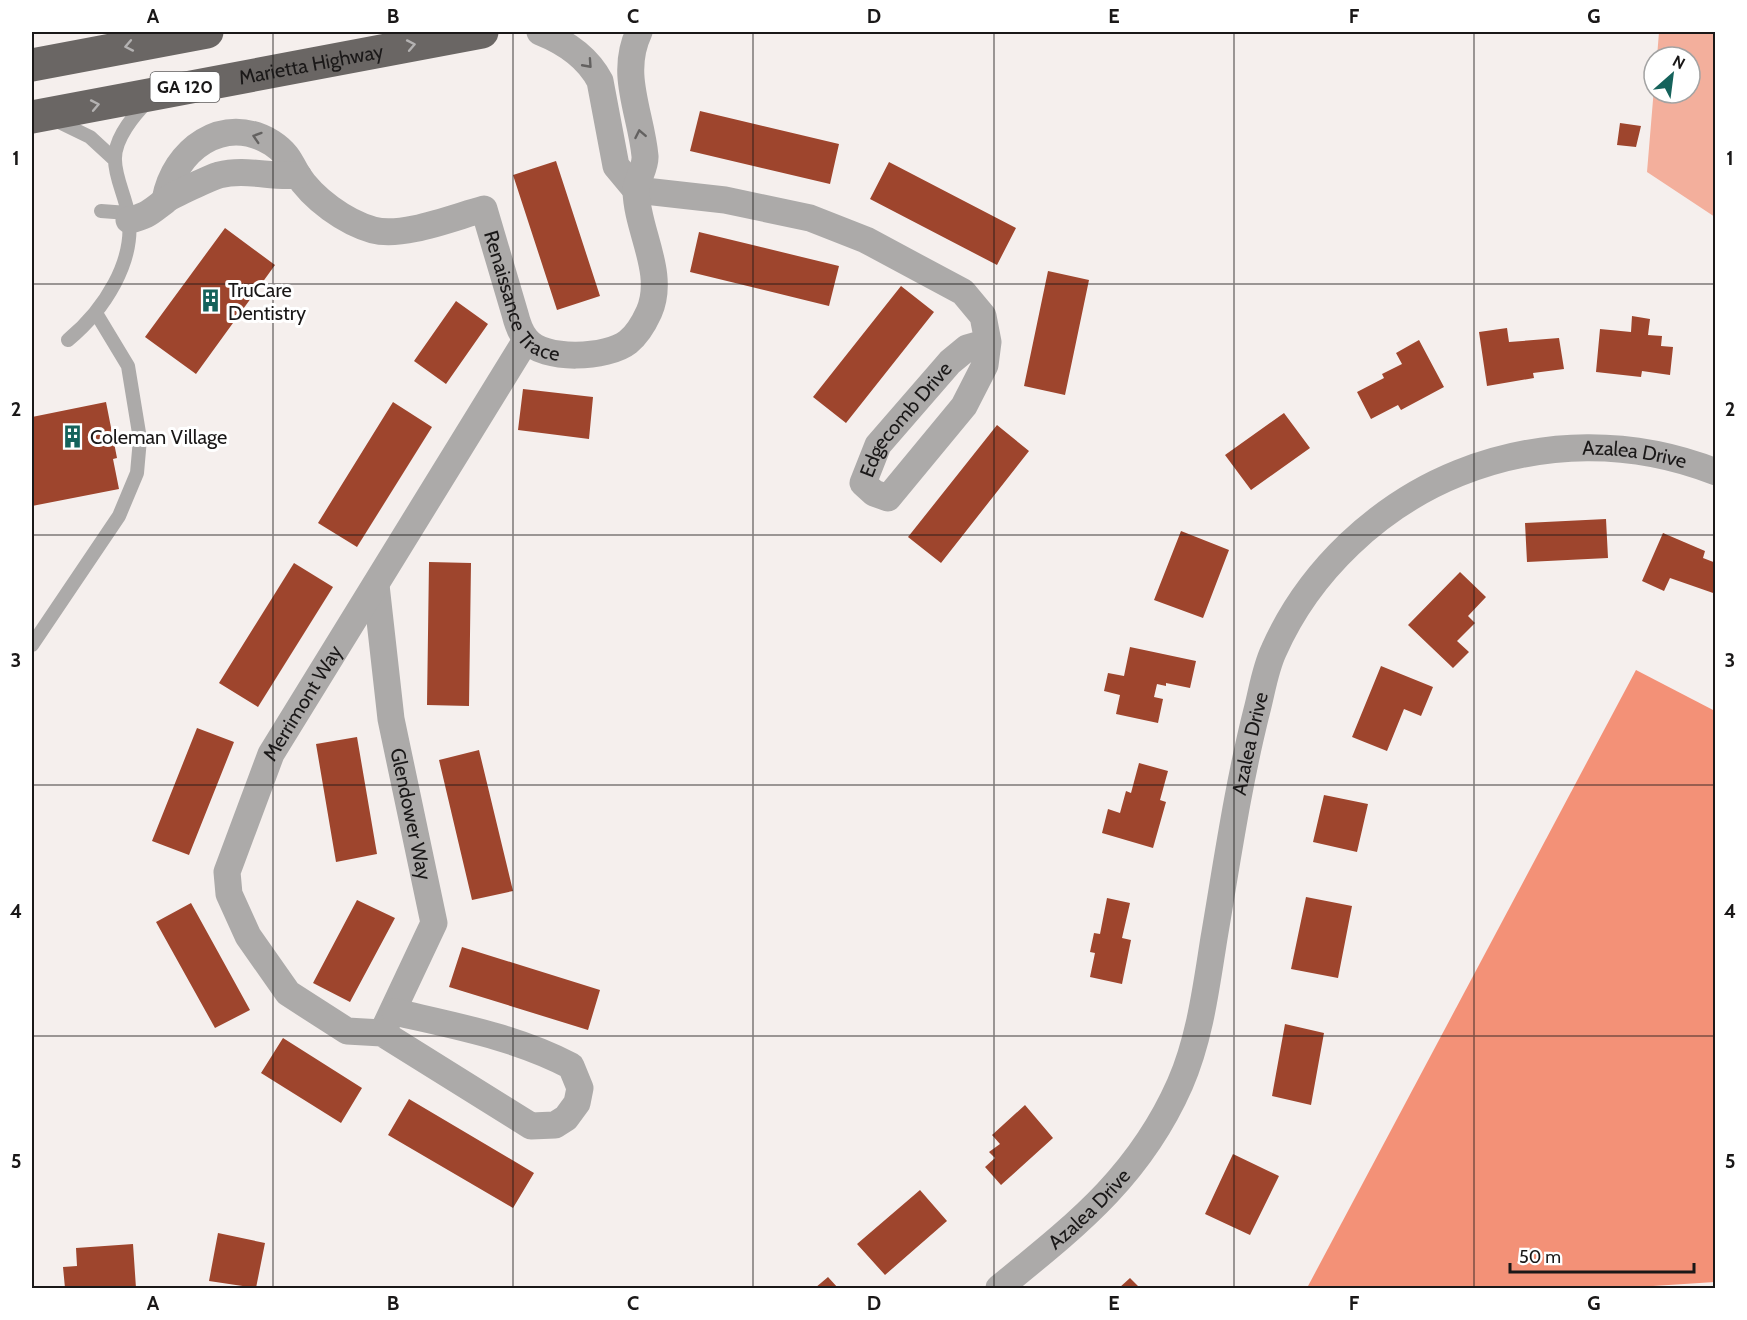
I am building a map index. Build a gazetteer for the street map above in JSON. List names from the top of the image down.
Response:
{
  "streets": {
    "highway": ["Marietta Highway", "GA 120"],
    "street": [
      "Renaissance Trace",
      "Edgecomb Drive",
      "Azalea Drive",
      "Merrimont Way",
      "Glendower Way"
    ]
  },
  "crossings": [
    ["Renaissance Trace", "Edgecomb Drive"],
    ["Renaissance Trace", "Merrimont Way"],
    ["Merrimont Way", "Glendower Way"]
  ],
  "places": {
    "building": ["TruCare Dentistry", "Coleman Village"]
  },
  "scale_bar": "50 m",
  "north": "top right",
  "grid": {
    "columns": [
      "A",
      "B",
      "C",
      "D",
      "E",
      "F",
      "G"
    ],
    "rows": [
      "1",
      "2",
      "3",
      "4",
      "5"
    ]
  }
}
